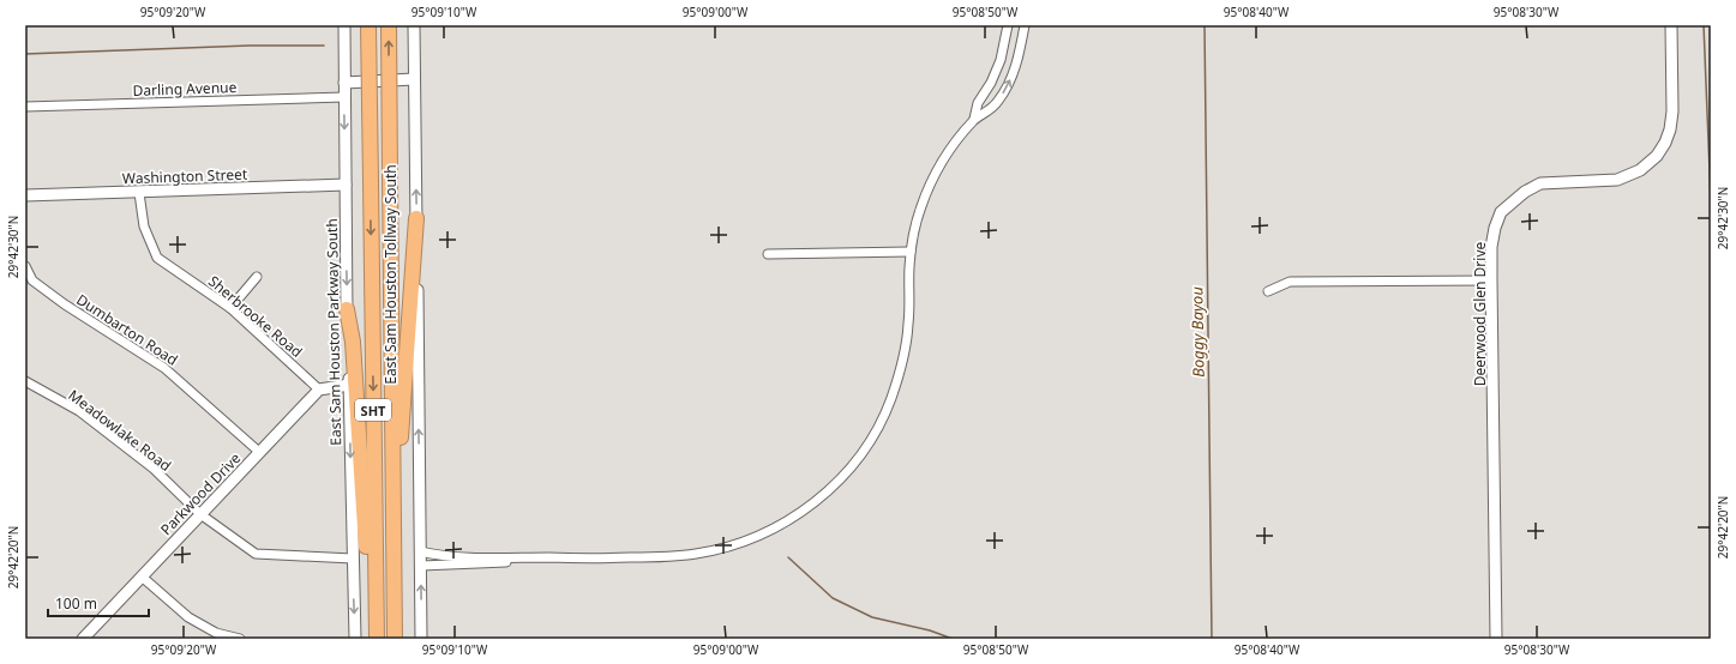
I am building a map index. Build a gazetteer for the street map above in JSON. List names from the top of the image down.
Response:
{
  "streets": {
    "highway": ["East Sam Houston Tollway South", "SHT"],
    "street": [
      "Darling Avenue",
      "Washington Street",
      "Deerwood Glen Drive",
      "Sherbrooke Road",
      "Dumbarton Road",
      "East Sam Houston Parkway South",
      "Meadowlake Road",
      "Parkwood Drive"
    ]
  },
  "crossings": [
    ["Darling Avenue", "East Sam Houston Parkway South"],
    ["Washington Street", "Sherbrooke Road"],
    ["Washington Street", "East Sam Houston Parkway South"],
    ["Sherbrooke Road", "Parkwood Drive"],
    ["Dumbarton Road", "Parkwood Drive"],
    ["East Sam Houston Parkway South", "Meadowlake Road"],
    ["Meadowlake Road", "Parkwood Drive"]
  ],
  "water": ["Boggy Bayou"],
  "scale_bar": "100 m",
  "coordinates": [
    "95°09'20\"W",
    "95°09'10\"W",
    "95°09'00\"W",
    "95°08'50\"W",
    "95°08'40\"W",
    "95°08'30\"W",
    "29°42'30\"N",
    "29°42'20\"N"
  ]
}
